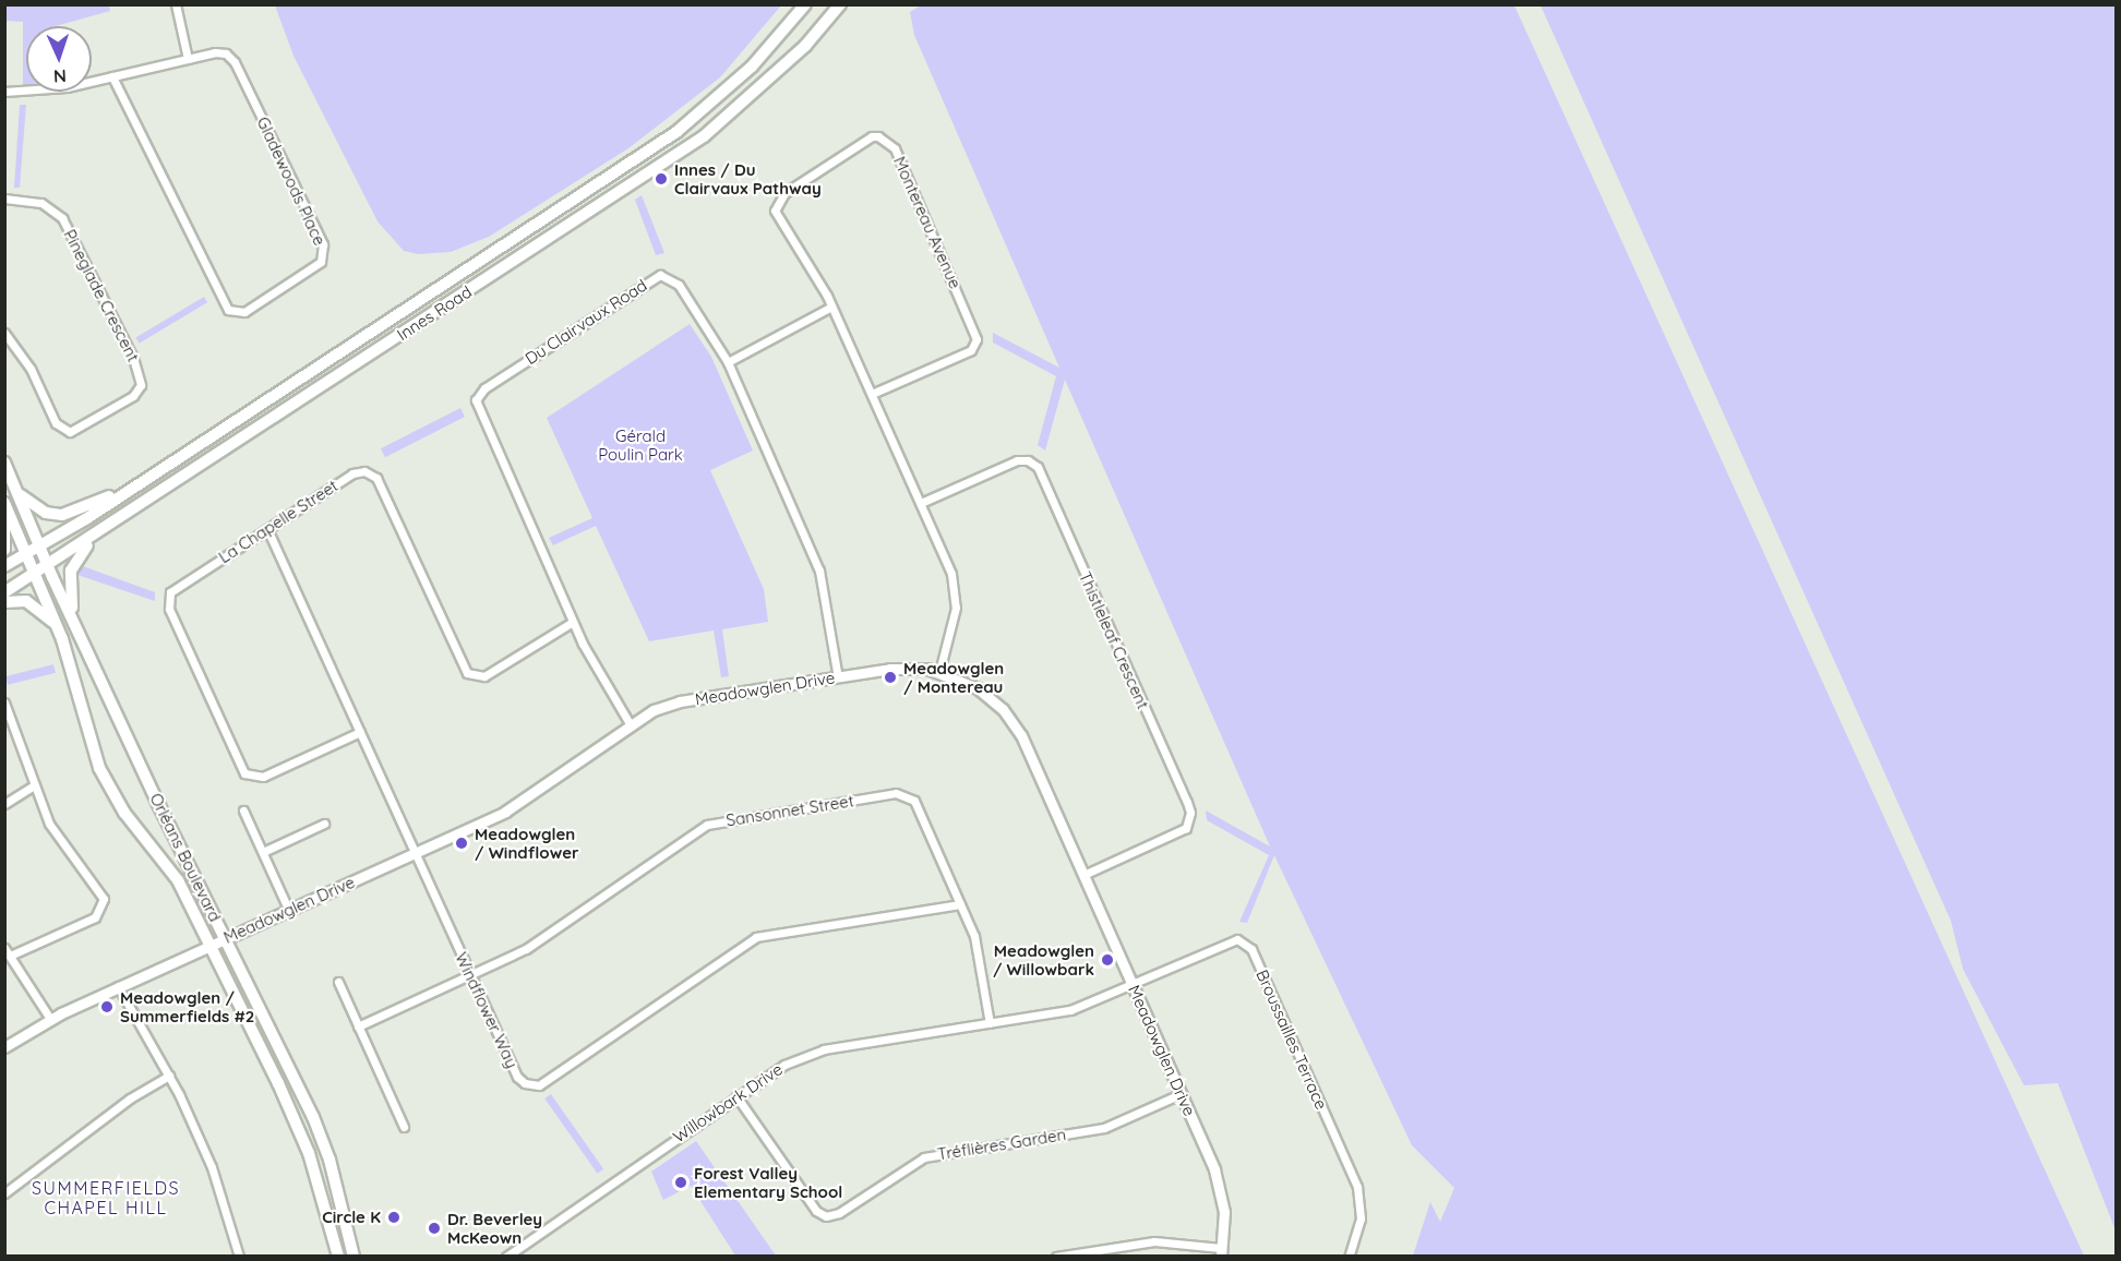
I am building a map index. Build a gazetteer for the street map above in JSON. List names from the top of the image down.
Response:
{
  "streets": {
    "main road": ["Innes Road", "Orléans Boulevard"],
    "street": [
      "Gladewoods Place",
      "Montereau Avenue",
      "Pineglade Crescent",
      "Du Clairvaux Road",
      "La Chapelle Street",
      "Thistleleaf Crescent",
      "Meadowglen Drive",
      "Sansonnet Street",
      "Windflower Way",
      "Broussailles Terrace",
      "Willowbark Drive",
      "Tréflières Garden"
    ]
  },
  "crossings": [
    ["Montereau Avenue", "Thistleleaf Crescent"],
    ["Montereau Avenue", "Meadowglen Drive"],
    ["Innes Road", "Orléans Boulevard"],
    ["Du Clairvaux Road", "La Chapelle Street"],
    ["Du Clairvaux Road", "Meadowglen Drive"],
    ["La Chapelle Street", "Windflower Way"],
    ["Thistleleaf Crescent", "Meadowglen Drive"],
    ["Meadowglen Drive", "Orléans Boulevard"],
    ["Meadowglen Drive", "Windflower Way"],
    ["Meadowglen Drive", "Broussailles Terrace"],
    ["Meadowglen Drive", "Willowbark Drive"],
    ["Meadowglen Drive", "Tréflières Garden"],
    ["Sansonnet Street", "Windflower Way"],
    ["Sansonnet Street", "Willowbark Drive"],
    ["Broussailles Terrace", "Willowbark Drive"],
    ["Willowbark Drive", "Tréflières Garden"]
  ],
  "districts": ["SUMMERFIELDS CHAPEL HILL"],
  "parks": ["Gérald Poulin Park"],
  "places": [
    "Innes / Du Clairvaux Pathway",
    "Meadowglen / Montereau",
    "Meadowglen / Windflower",
    "Meadowglen / Willowbark",
    "Meadowglen / Summerfields #2",
    "Forest Valley Elementary School",
    "Circle K",
    "Dr. Beverley McKeown"
  ],
  "north": "bottom"
}
